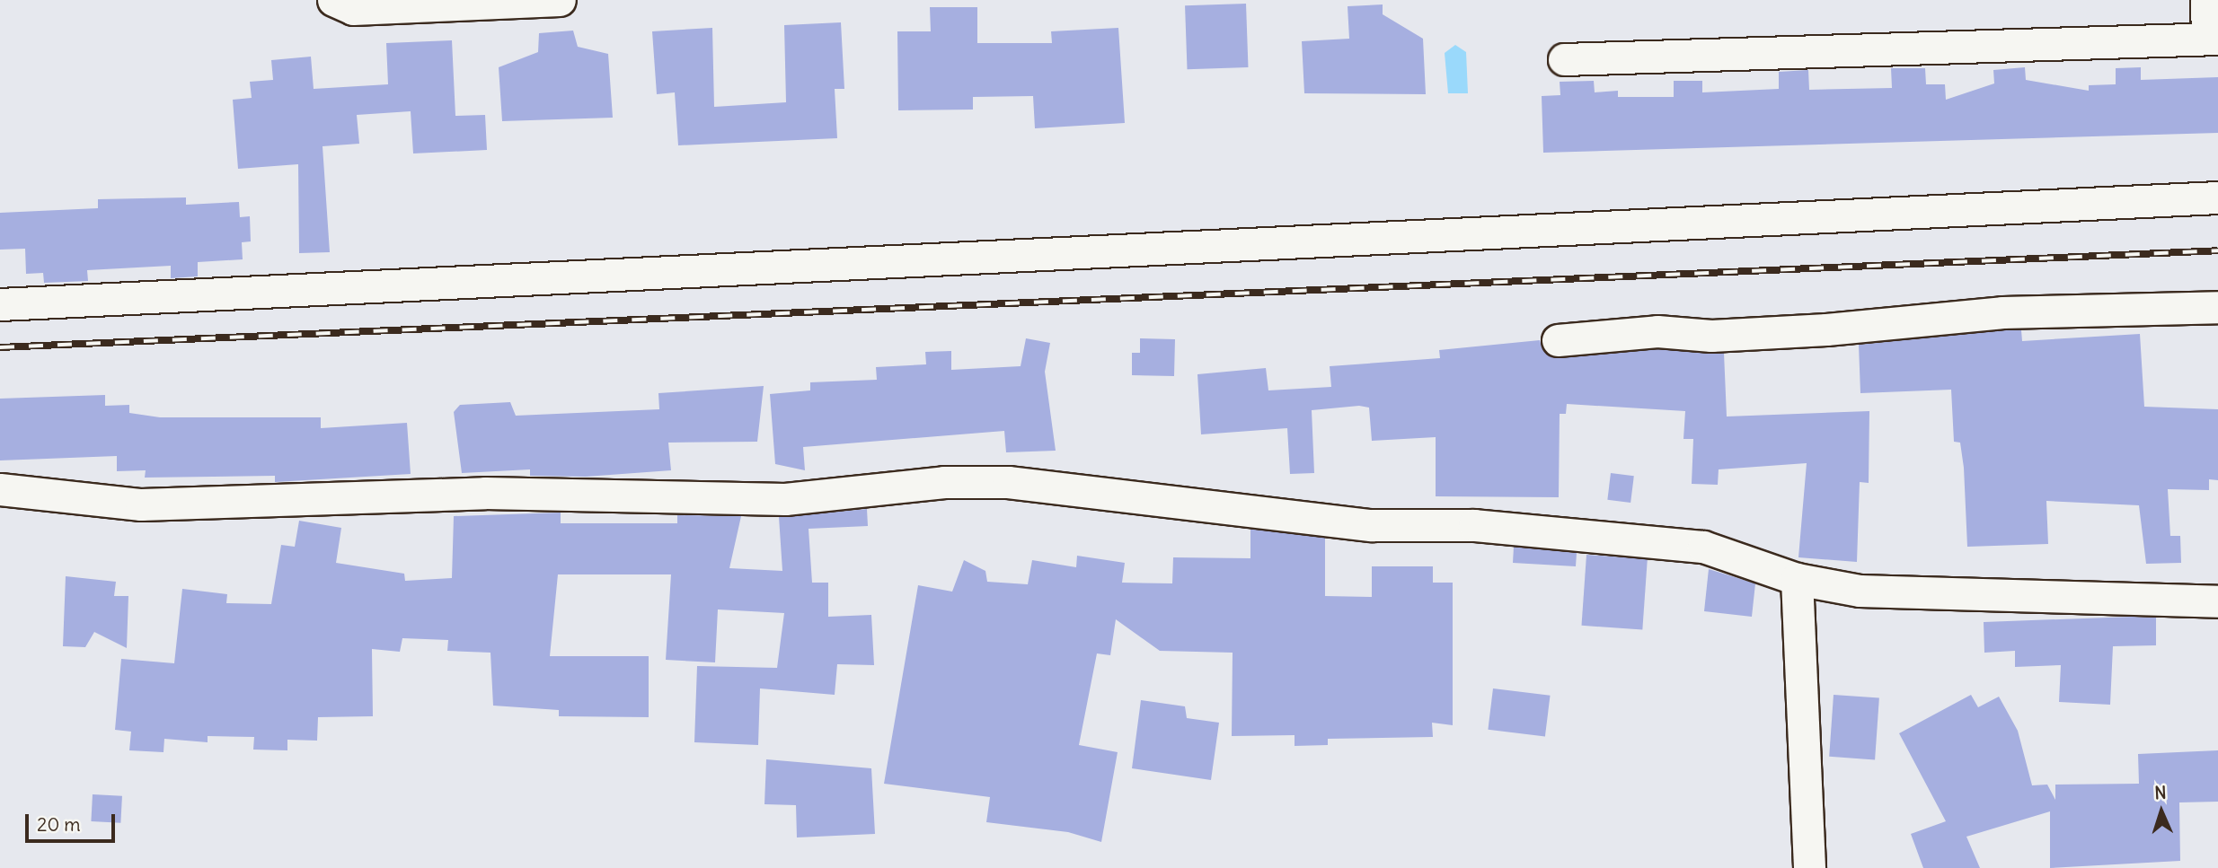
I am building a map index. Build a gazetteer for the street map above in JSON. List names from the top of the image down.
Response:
{
  "scale_bar": "20 m",
  "north": "top"
}
